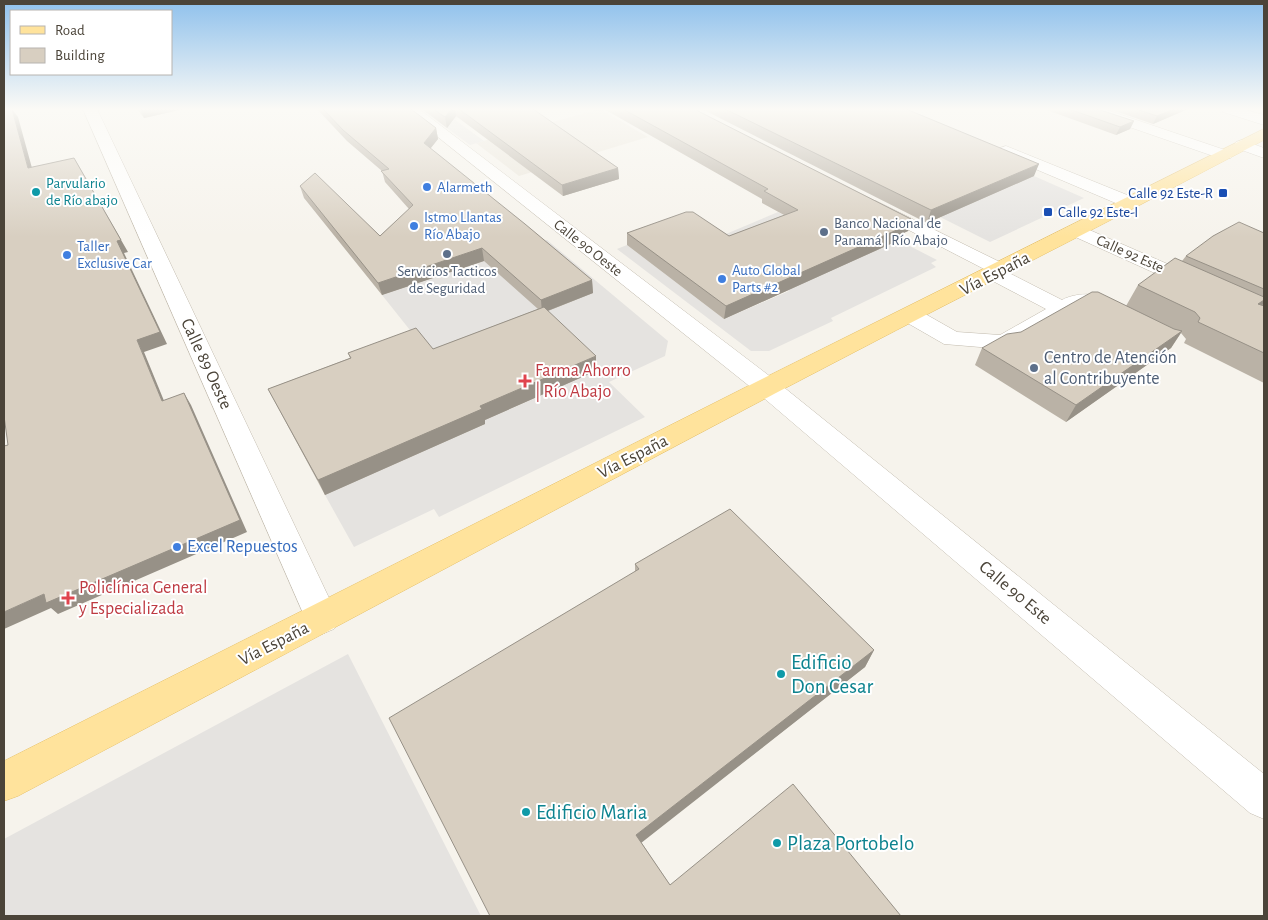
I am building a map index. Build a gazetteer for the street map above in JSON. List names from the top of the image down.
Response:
{
  "streets": {
    "main road": ["Vía España"],
    "street": [
      "Calle 90 Oeste",
      "Calle 92 Este",
      "Calle 89 Oeste",
      "Calle 90 Este"
    ]
  },
  "crossings": [
    ["Calle 90 Oeste", "Vía España"],
    ["Calle 90 Oeste", "Calle 90 Este"],
    ["Calle 92 Este", "Vía España"],
    ["Vía España", "Calle 89 Oeste"],
    ["Vía España", "Calle 90 Este"]
  ],
  "places": {
    "other": [
      "Alarmeth",
      "Parvulario de Río abajo",
      "Istmo Llantas Río Abajo",
      "Banco Nacional de Panamá | Río Abajo",
      "Servicios Tacticos de Seguridad",
      "Taller Exclusive Car",
      "Auto Global Parts #2",
      "Centro de Atención al Contribuyente",
      "Excel Repuestos",
      "Edificio Don Cesar",
      "Edificio Maria",
      "Plaza Portobelo"
    ],
    "transit": ["Calle 92 Este-R", "Calle 92 Este-I"],
    "health": ["Farma Ahorro | Río Abajo", "Policlínica General y Especializada"]
  },
  "legend": ["Road", "Building"]
}
